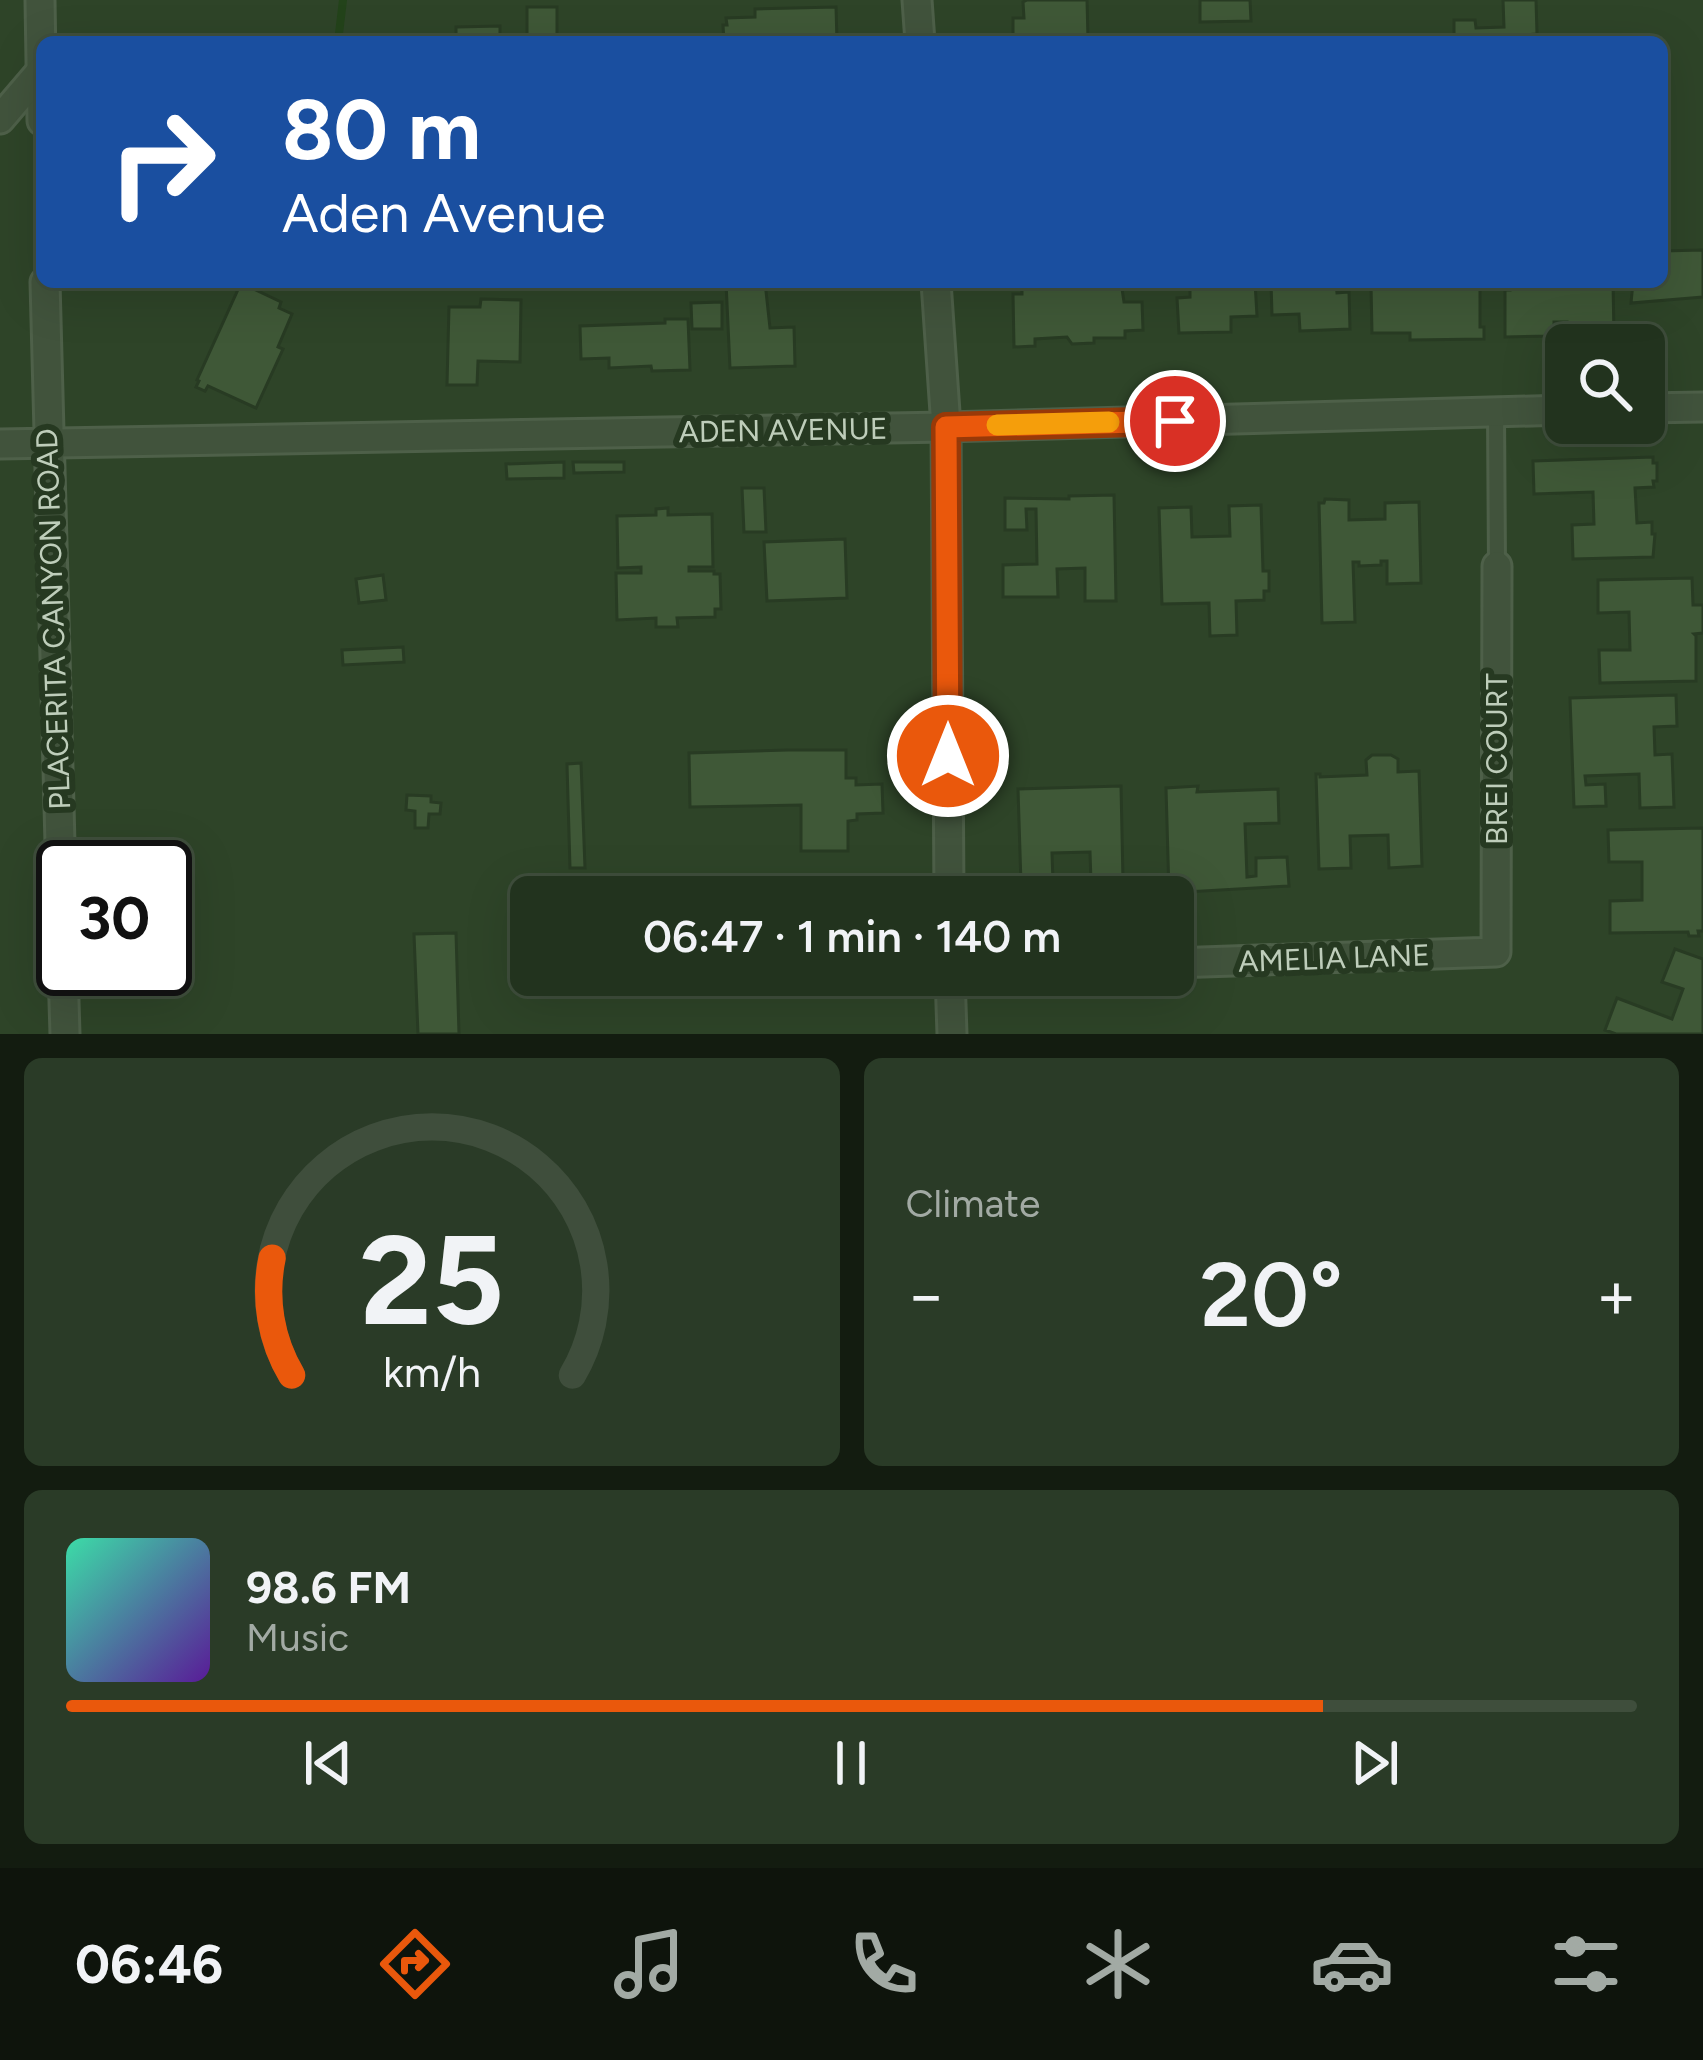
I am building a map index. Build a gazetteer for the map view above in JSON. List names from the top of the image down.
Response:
{
  "streets": {
    "street": [
      "ADEN AVENUE",
      "PLACERITA CANYON ROAD",
      "BREI COURT",
      "AMELIA LANE"
    ]
  },
  "crossings": [
    ["ADEN AVENUE", "PLACERITA CANYON ROAD"],
    ["BREI COURT", "AMELIA LANE"]
  ],
  "page": {
    "turn": ["80 m", "Aden Avenue"],
    "limit": "30",
    "trip": "06:47 · 1 min · 140 m",
    "tile": "Climate",
    "heat": ["−", "20°", "+"],
    "song": ["98.6 FM", "Music"],
    "tabs": "06:46",
    "gauge": ["25", "km/h"]
  }
}
